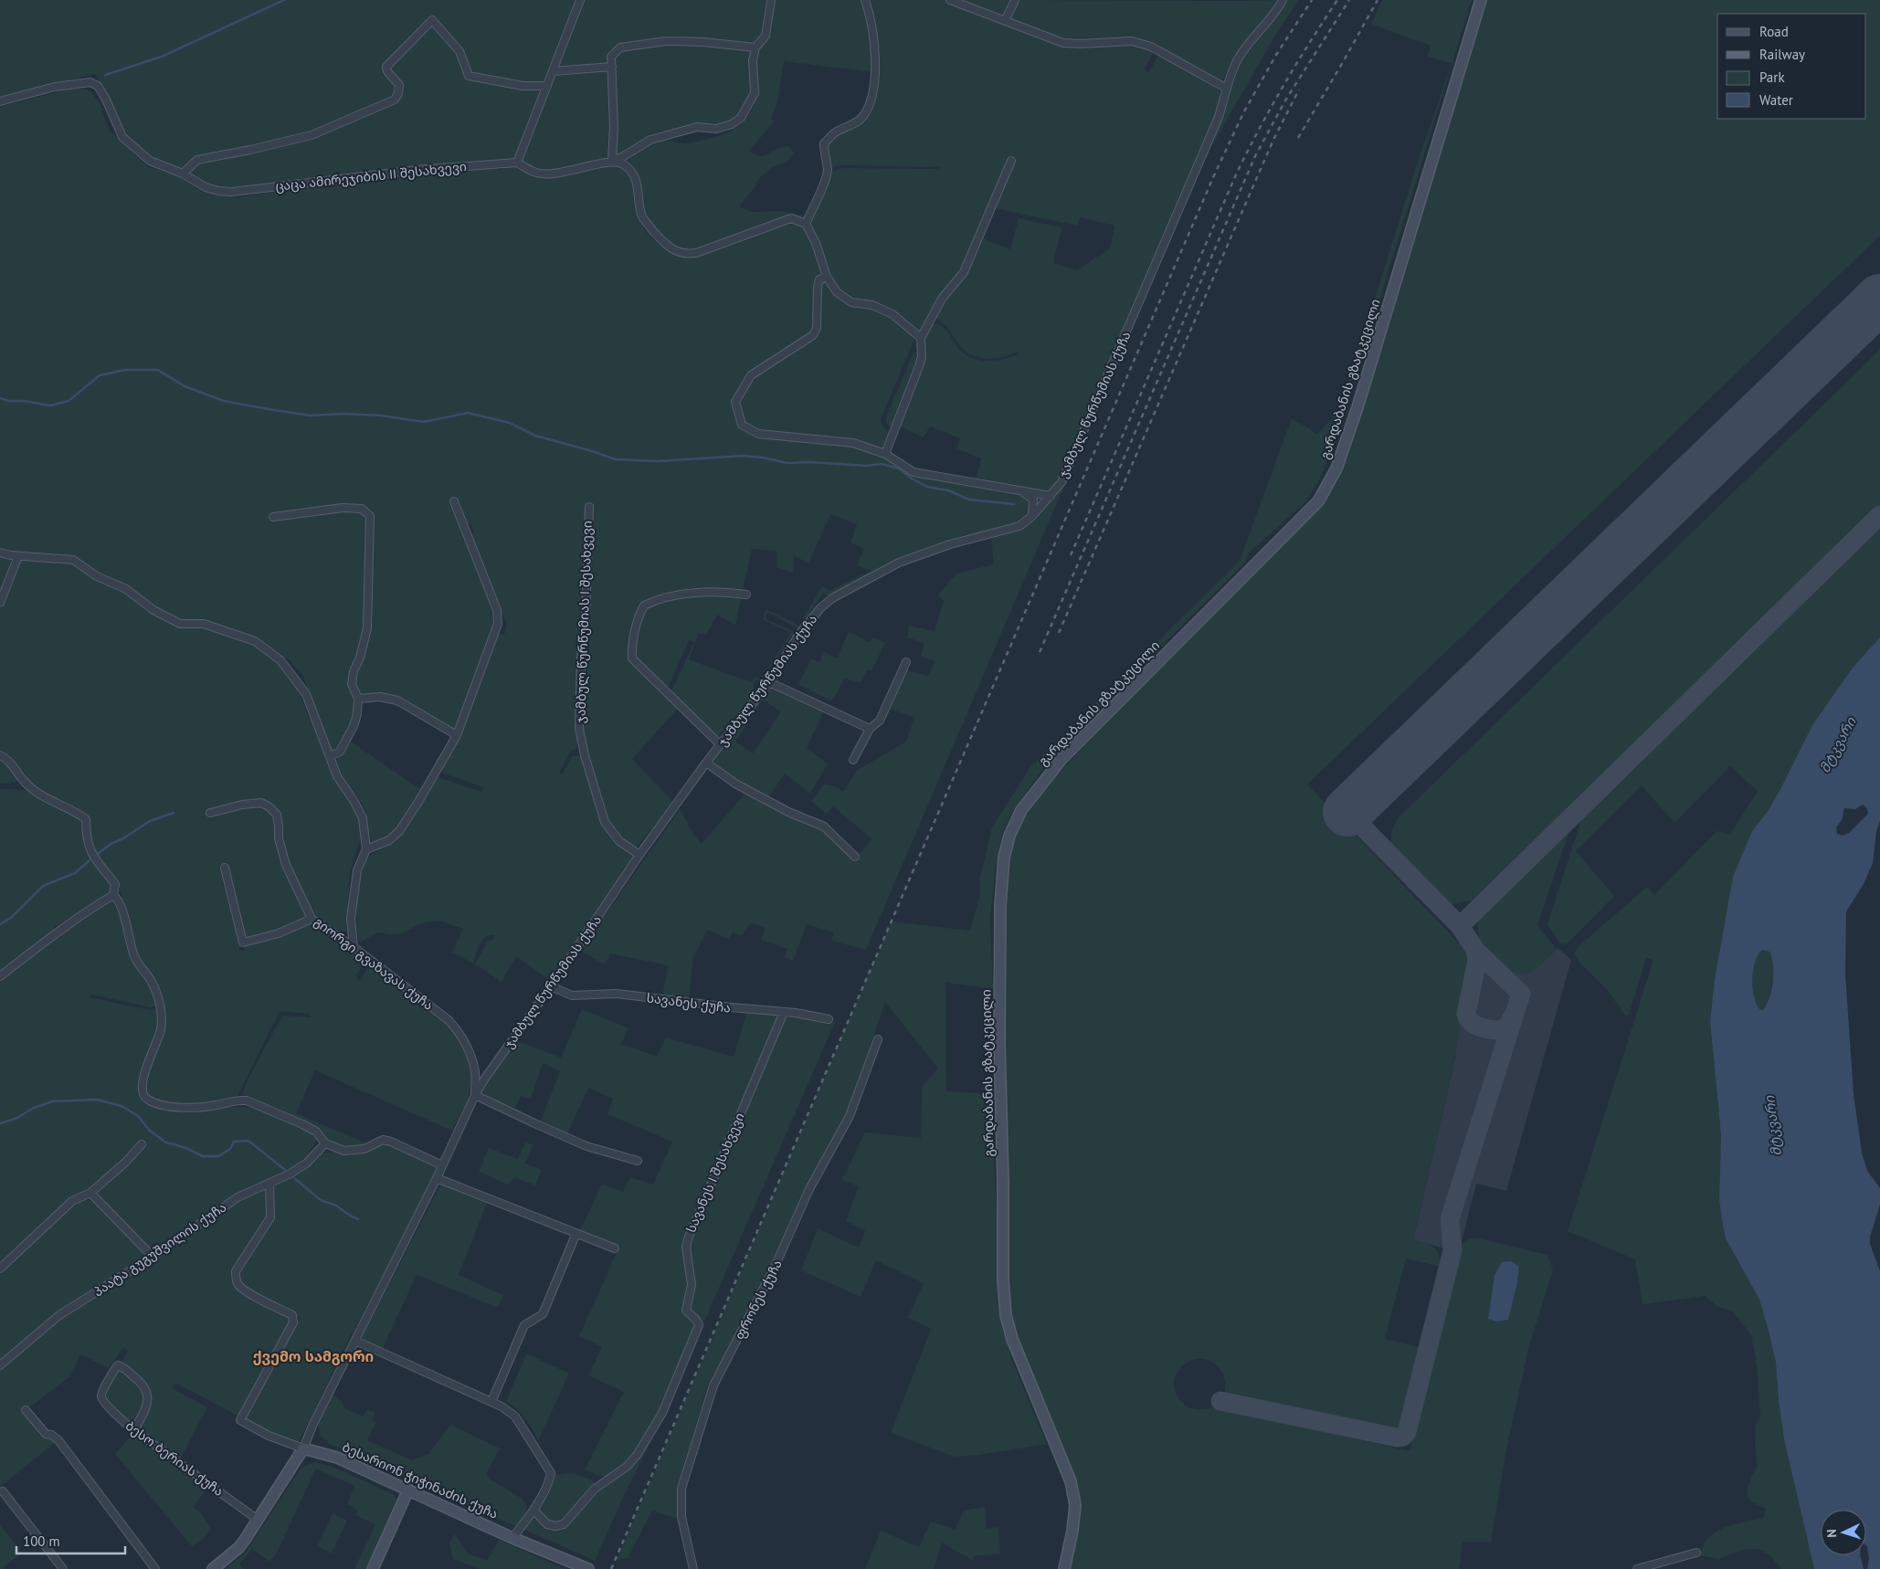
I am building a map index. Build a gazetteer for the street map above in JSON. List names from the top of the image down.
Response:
{
  "streets": {
    "main road": ["გარდაბანის გზატკეცილი", "ბესარიონ ჭიჭინაძის ქუჩა"],
    "street": [
      "ცაცა ამირეჯიბის II შესახვევი",
      "ჯამბულ წურწუმიას ქუჩა",
      "ჯამბულ წურწუმიას I შესახვევი",
      "გიორგი გვაზავას ქუჩა",
      "სავანეს ქუჩა",
      "სავანეს I შესახვევი",
      "პაატა გუგუშვილის ქუჩა",
      "ფრონეს ქუჩა",
      "ბესო ბერიას ქუჩა"
    ]
  },
  "crossings": [
    ["ჯამბულ წურწუმიას ქუჩა", "ჯამბულ წურწუმიას I შესახვევი"],
    ["ჯამბულ წურწუმიას ქუჩა", "გიორგი გვაზავას ქუჩა"],
    ["ჯამბულ წურწუმიას ქუჩა", "სავანეს ქუჩა"],
    ["ჯამბულ წურწუმიას ქუჩა", "ბესარიონ ჭიჭინაძის ქუჩა"],
    ["სავანეს ქუჩა", "სავანეს I შესახვევი"]
  ],
  "districts": ["ქვემო სამგორი"],
  "water": ["მტკვარი"],
  "legend": [
    "Road",
    "Railway",
    "Park",
    "Water"
  ],
  "scale_bar": "100 m",
  "north": "left"
}
